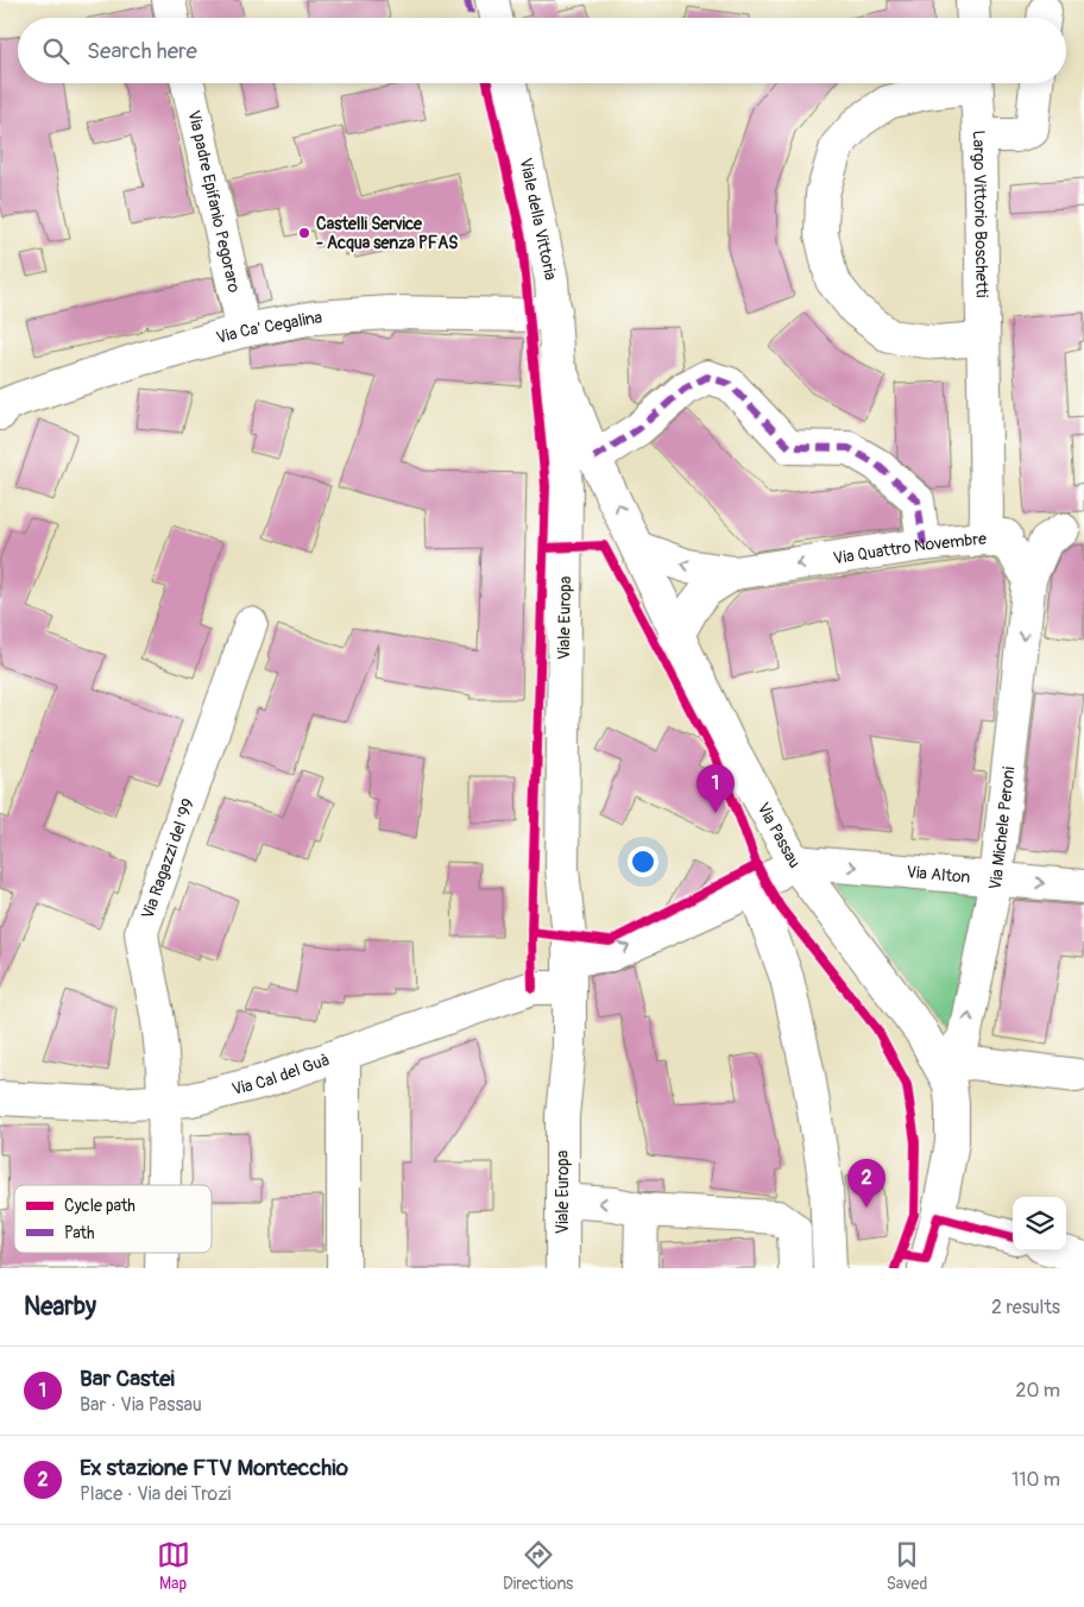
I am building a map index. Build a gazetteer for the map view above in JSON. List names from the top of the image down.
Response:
{
  "streets": {
    "street": [
      "Via padre Epifanio Pegoraro",
      "Largo Vittorio Boschetti",
      "Viale della Vittoria",
      "Via Ca' Cegalina",
      "Via Quattro Novembre",
      "Viale Europa",
      "Via Michele Peroni",
      "Via Passau",
      "Via Ragazzi del '99",
      "Via Alton",
      "Via Cal del Guà"
    ]
  },
  "crossings": [
    ["Via padre Epifanio Pegoraro", "Via Ca' Cegalina"],
    ["Largo Vittorio Boschetti", "Via Quattro Novembre"],
    ["Viale della Vittoria", "Via Ca' Cegalina"],
    ["Viale della Vittoria", "Viale Europa"],
    ["Viale della Vittoria", "Via Passau"],
    ["Via Quattro Novembre", "Via Michele Peroni"],
    ["Via Quattro Novembre", "Via Passau"],
    ["Viale Europa", "Via Passau"],
    ["Viale Europa", "Via Cal del Guà"],
    ["Via Michele Peroni", "Via Passau"],
    ["Via Michele Peroni", "Via Alton"],
    ["Via Passau", "Via Alton"],
    ["Via Ragazzi del '99", "Via Cal del Guà"]
  ],
  "one_way": ["Via Quattro Novembre"],
  "places": ["Castelli Service - Acqua senza PFAS"],
  "legend": ["Cycle path", "Path"],
  "page": {
    "search": "Search here",
    "pins": ["1", "2"],
    "heading": ["Nearby", "2 results"],
    "list": [
      {
        "mark": "1",
        "name": "Bar Castei",
        "note": "Bar · Via Passau",
        "value": "20 m"
      },
      {
        "mark": "2",
        "name": "Ex stazione FTV Montecchio",
        "note": "Place · Via dei Trozi",
        "value": "110 m"
      }
    ],
    "nav": ["Map", "Directions", "Saved"]
  }
}
